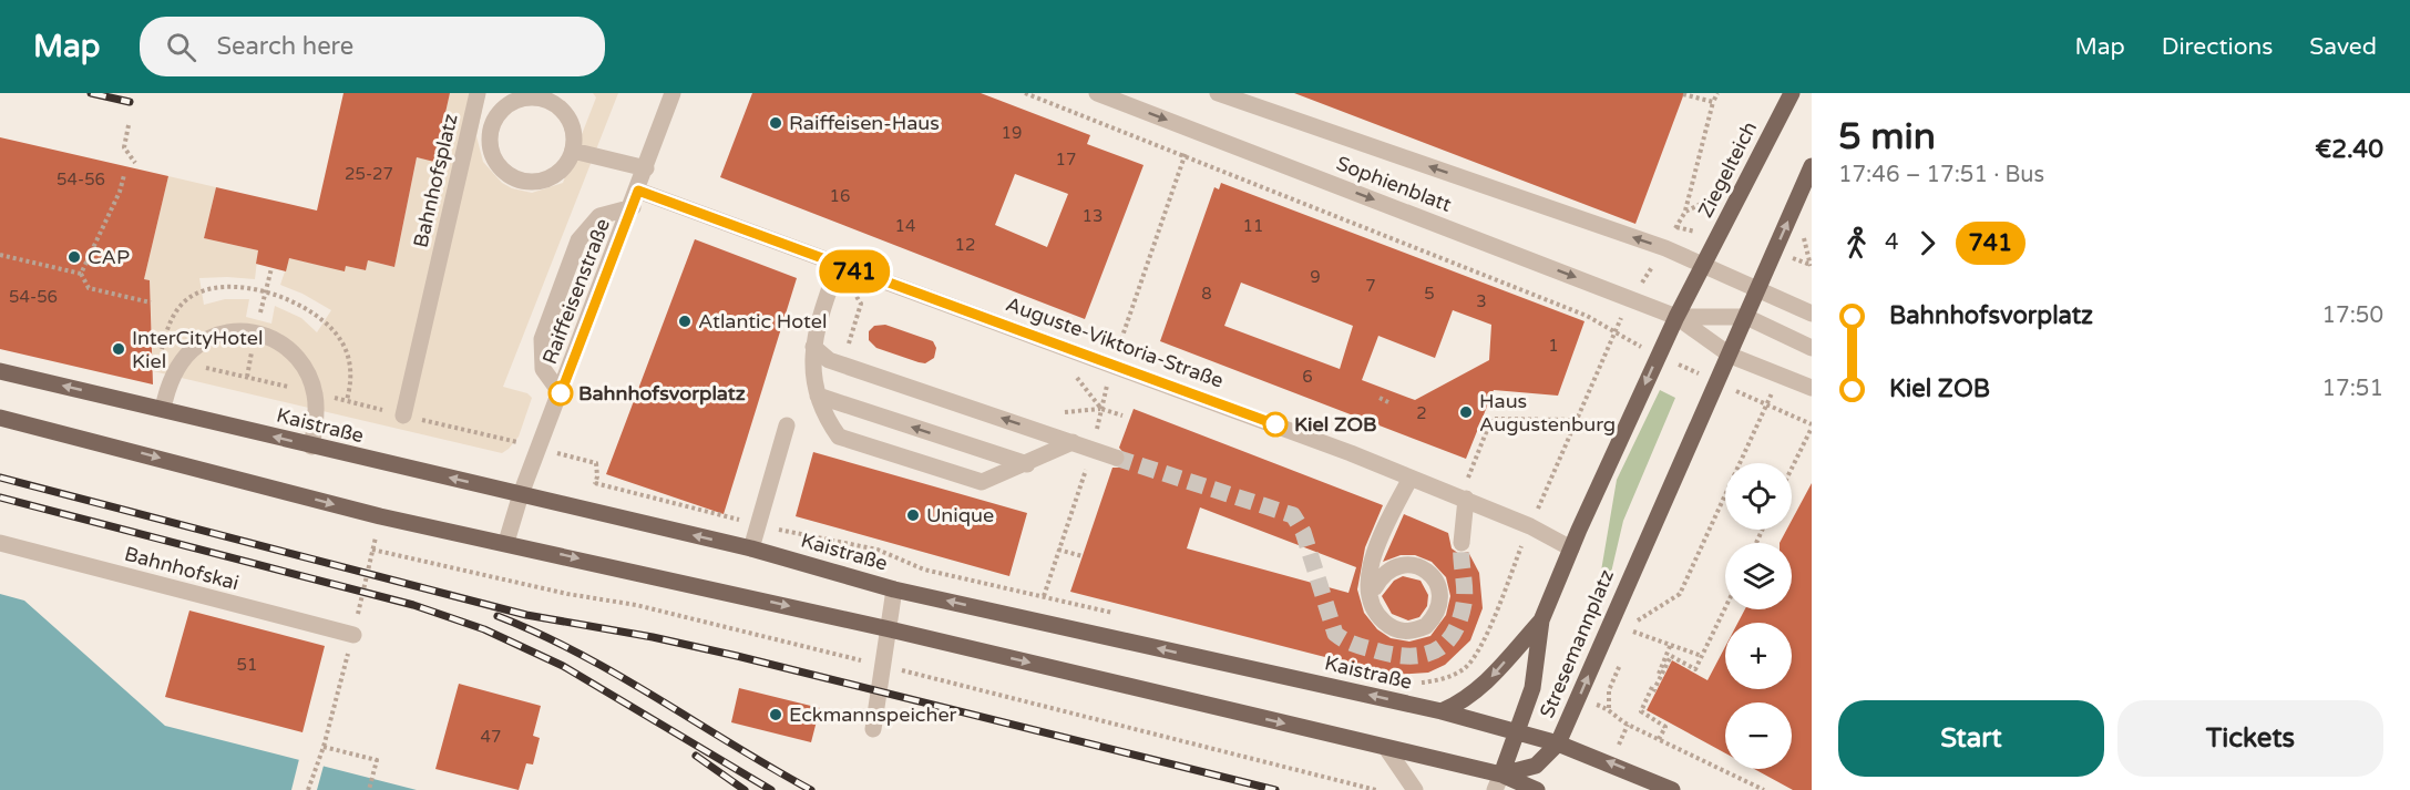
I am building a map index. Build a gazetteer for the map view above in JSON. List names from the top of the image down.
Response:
{
  "streets": {
    "main road": ["Ziegelteich", "Kaistraße", "Stresemannplatz"],
    "street": [
      "Bahnhofsplatz",
      "Sophienblatt",
      "Raiffeisenstraße",
      "Auguste-Viktoria-Straße",
      "Bahnhofskai"
    ]
  },
  "crossings": [
    ["Ziegelteich", "Sophienblatt"],
    ["Ziegelteich", "Stresemannplatz"],
    ["Sophienblatt", "Stresemannplatz"],
    ["Raiffeisenstraße", "Auguste-Viktoria-Straße"],
    ["Raiffeisenstraße", "Kaistraße"],
    ["Auguste-Viktoria-Straße", "Stresemannplatz"],
    ["Kaistraße", "Stresemannplatz"]
  ],
  "places": [
    "Raiffeisen-Haus",
    "CAP",
    "Atlantic Hotel",
    "InterCityHotel Kiel",
    "Bahnhofsvorplatz",
    "Haus Augustenburg",
    "Kiel ZOB",
    "Unique",
    "Eckmannspeicher"
  ],
  "lines": ["bus line 741"],
  "house_numbers": [
    "19",
    "17",
    "25-27",
    "54-56",
    "16",
    "13",
    "14",
    "11",
    "12",
    "9",
    "7",
    "8",
    "5",
    "54-56",
    "3",
    "1",
    "6",
    "2",
    "51",
    "47"
  ],
  "page": {
    "header": "Map",
    "search": "Search here",
    "nav": ["Map", "Directions", "Saved"],
    "on_map": "741",
    "heading": ["5 min", "17:46 – 17:51 · Bus", "€2.40"],
    "legs": ["4", "741"],
    "list": [
      {
        "name": "Bahnhofsvorplatz",
        "value": "17:50"
      },
      {
        "name": "Kiel ZOB",
        "value": "17:51"
      }
    ],
    "map_buttons": ["+", "−"],
    "buttons": ["Start", "Tickets"]
  }
}
